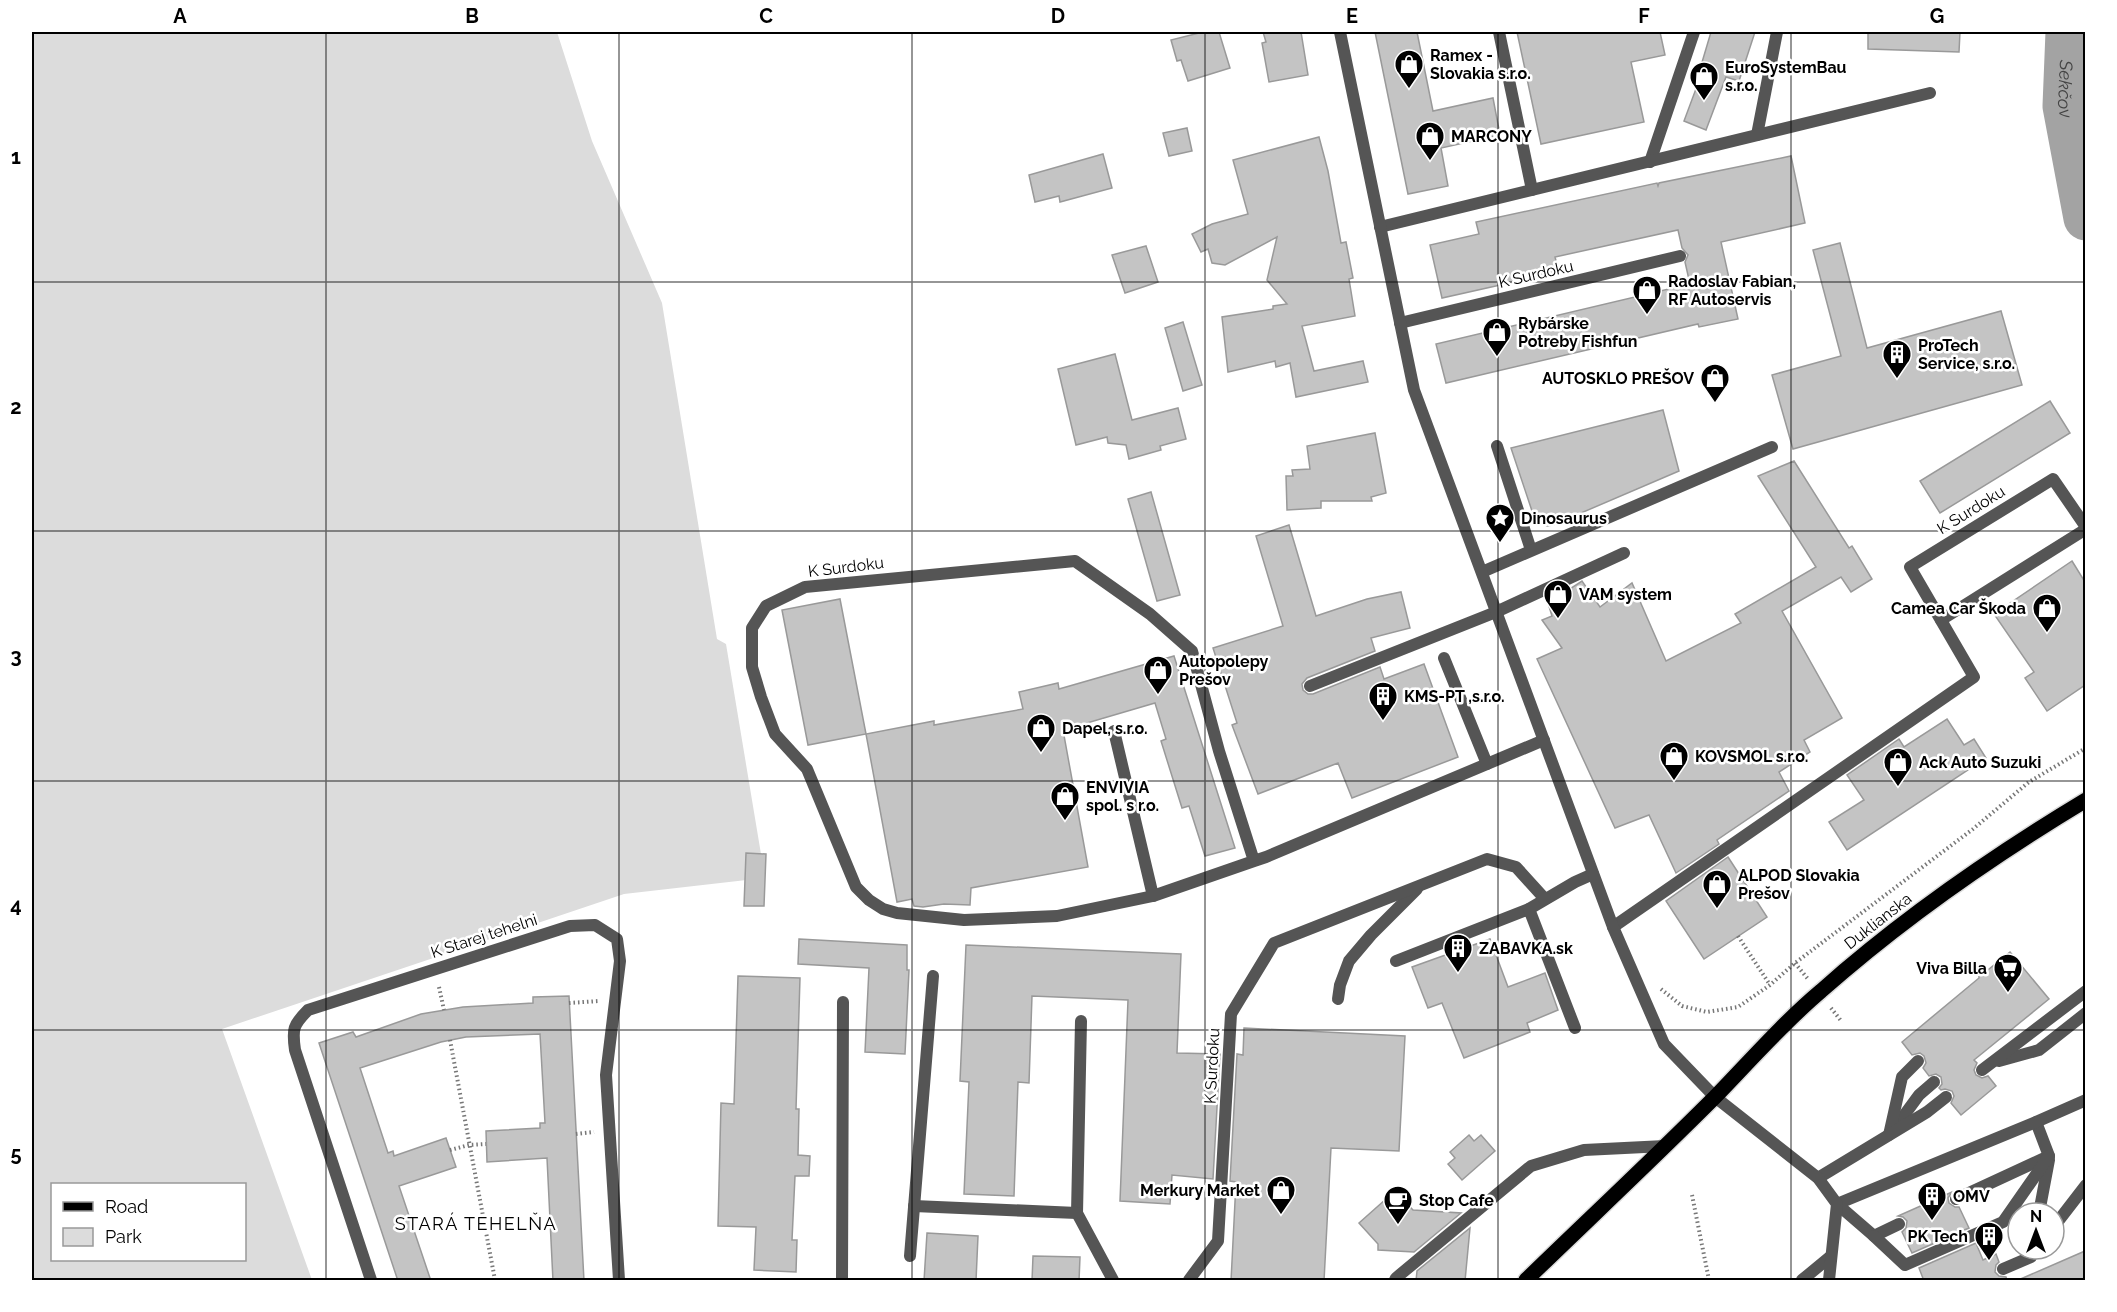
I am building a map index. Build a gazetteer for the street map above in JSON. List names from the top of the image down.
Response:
{
  "streets": {
    "main road": ["Duklianska"],
    "street": ["K Surdoku", "K Starej tehelni"]
  },
  "districts": ["STARÁ TEHELŇA"],
  "water": ["Sekčov"],
  "places": {
    "shop": [
      "Ramex - Slovakia s.r.o.",
      "EuroSystemBau s.r.o.",
      "MARCONY",
      "Radoslav Fabian, RF Autoservis",
      "Rybárske Potreby Fishfun",
      "AUTOSKLO PREŠOV",
      "VAM system",
      "Camea Car Škoda",
      "Autopolepy Prešov",
      "Dapel, s.r.o.",
      "KOVSMOL s.r.o.",
      "Ack Auto Suzuki",
      "ENVIVIA spol. s r.o.",
      "ALPOD Slovakia Prešov",
      "Merkury Market"
    ],
    "building": [
      "ProTech Service, s.r.o.",
      "KMS-PT ,s.r.o.",
      "ZABAVKA.sk",
      "OMV",
      "PK Tech"
    ],
    "place": ["Dinosaurus"],
    "supermarket": ["Viva Billa"],
    "cafe": ["Stop Cafe"]
  },
  "legend": ["Road", "Park"],
  "north": "top",
  "grid": {
    "columns": [
      "A",
      "B",
      "C",
      "D",
      "E",
      "F",
      "G"
    ],
    "rows": [
      "1",
      "2",
      "3",
      "4",
      "5"
    ]
  }
}
